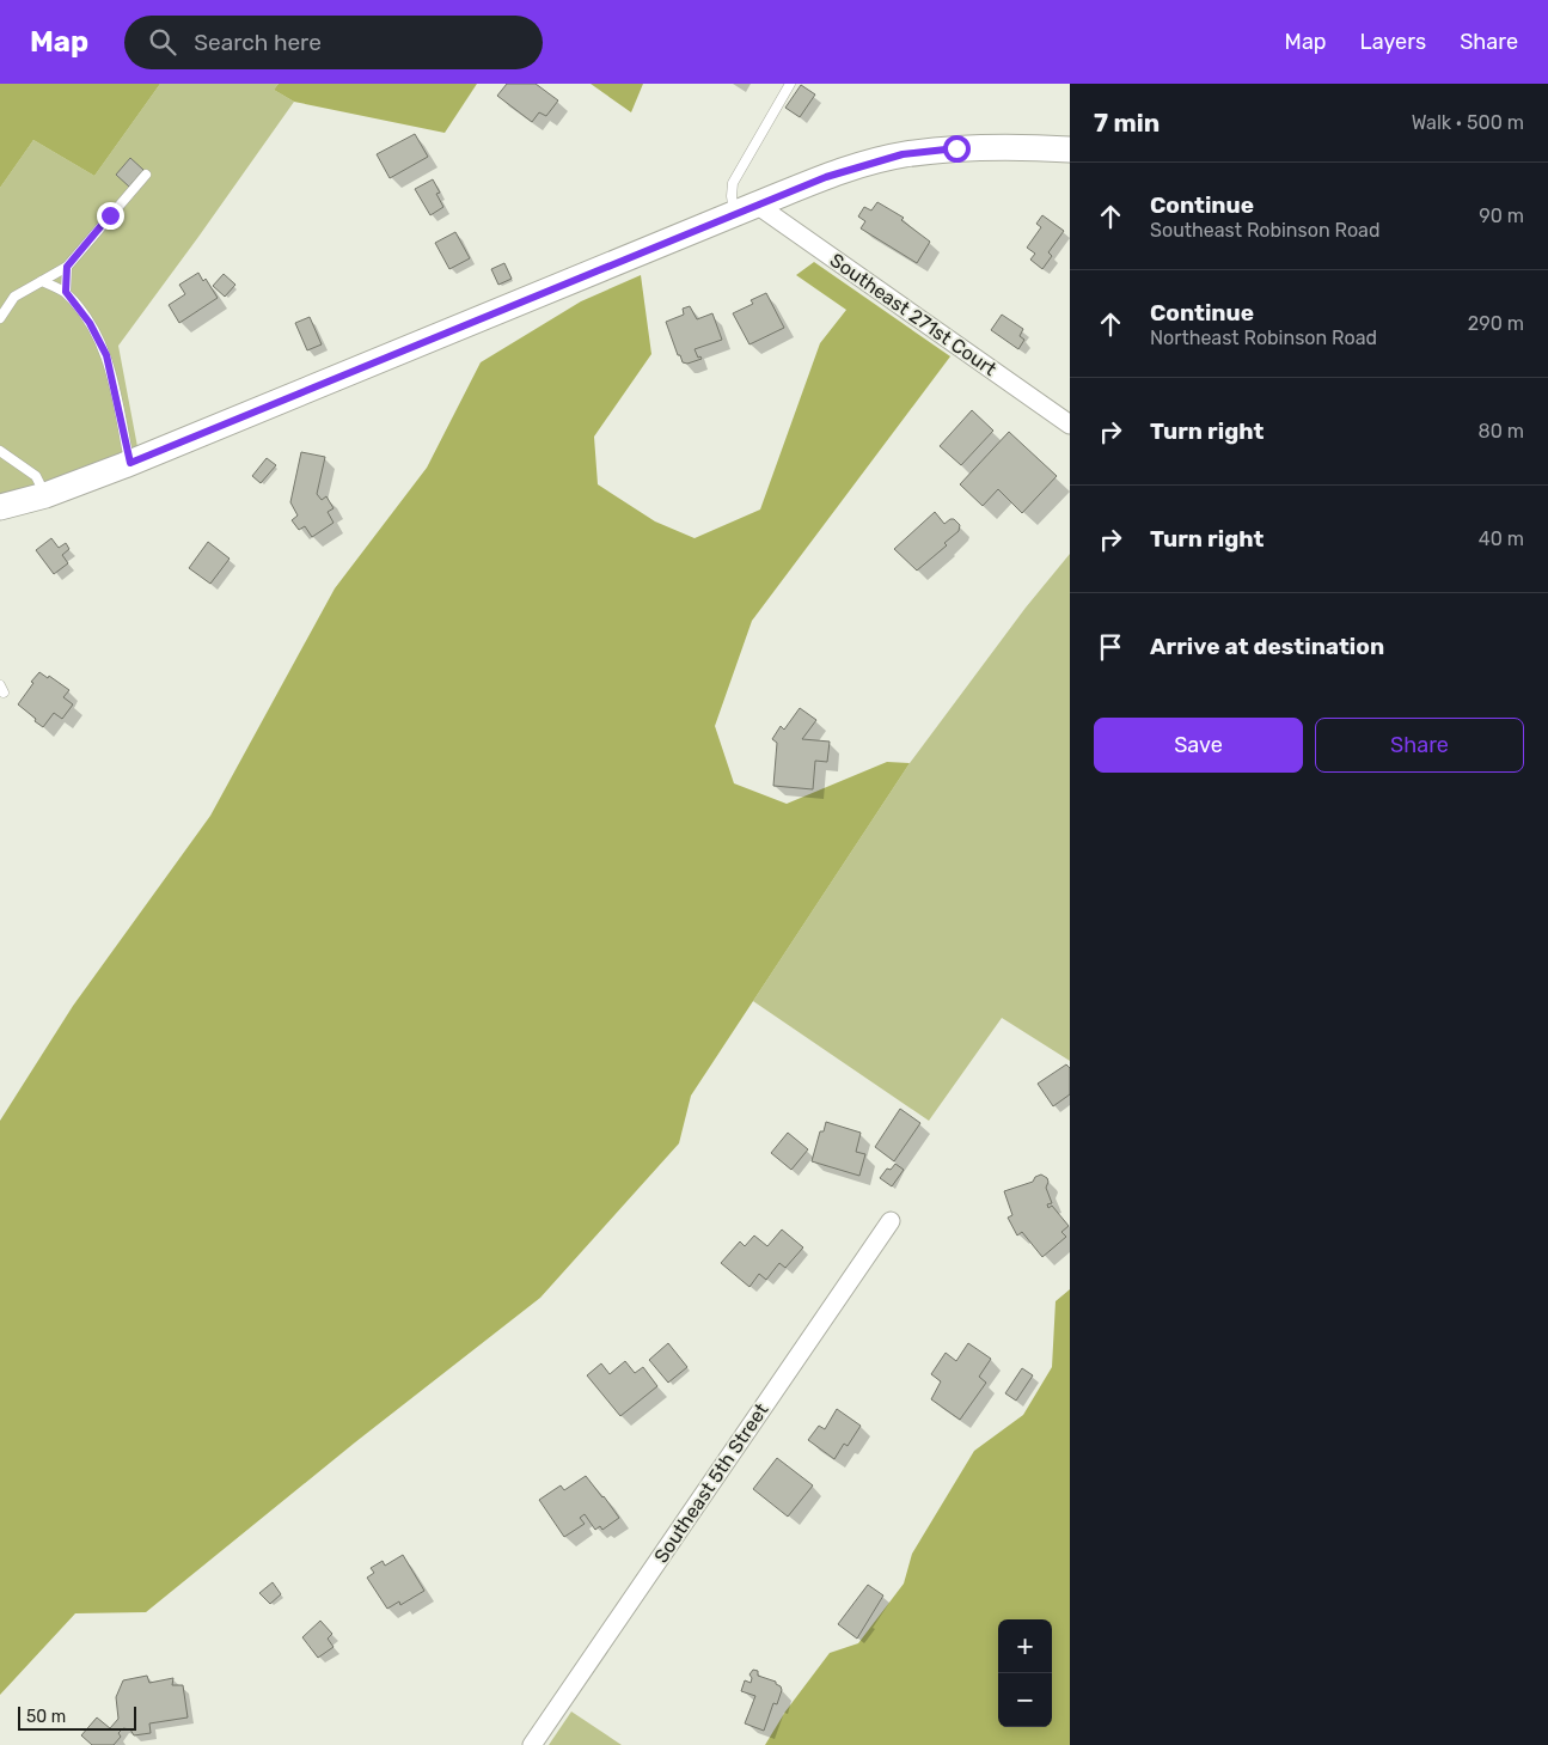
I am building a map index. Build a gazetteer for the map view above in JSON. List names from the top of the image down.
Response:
{
  "streets": {
    "street": ["Southeast 271st Court", "Southeast 5th Street"]
  },
  "scale_bar": "50 m",
  "page": {
    "header": "Map",
    "search": "Search here",
    "nav": ["Map", "Layers", "Share"],
    "heading": ["7 min", "Walk · 500 m"],
    "list": [
      ["Continue", "Southeast Robinson Road", "90 m"],
      ["Continue", "Northeast Robinson Road", "290 m"],
      ["Turn right", "80 m"],
      ["Turn right", "40 m"],
      "Arrive at destination"
    ],
    "buttons": ["Save", "Share"],
    "map_buttons": ["+", "−"],
    "scale": "50 m"
  }
}
